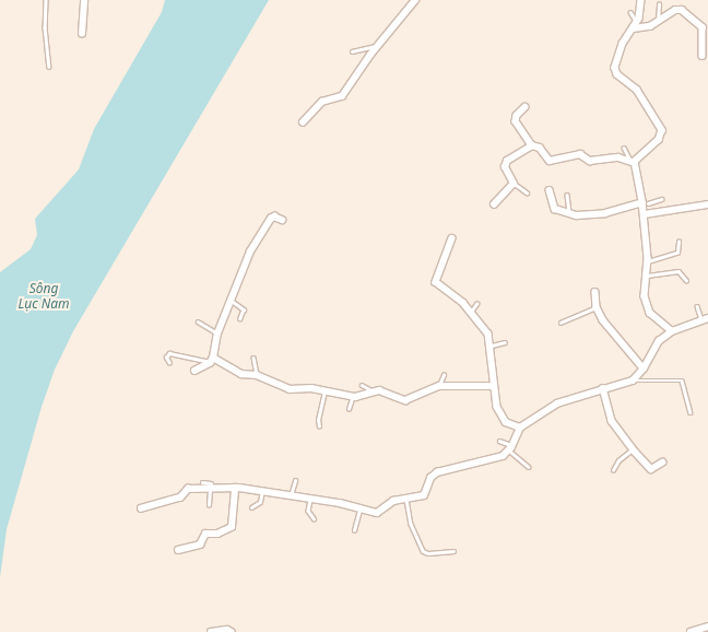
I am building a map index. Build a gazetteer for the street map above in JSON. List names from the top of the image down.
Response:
{
  "water": ["Sông Lục Nam"]
}
